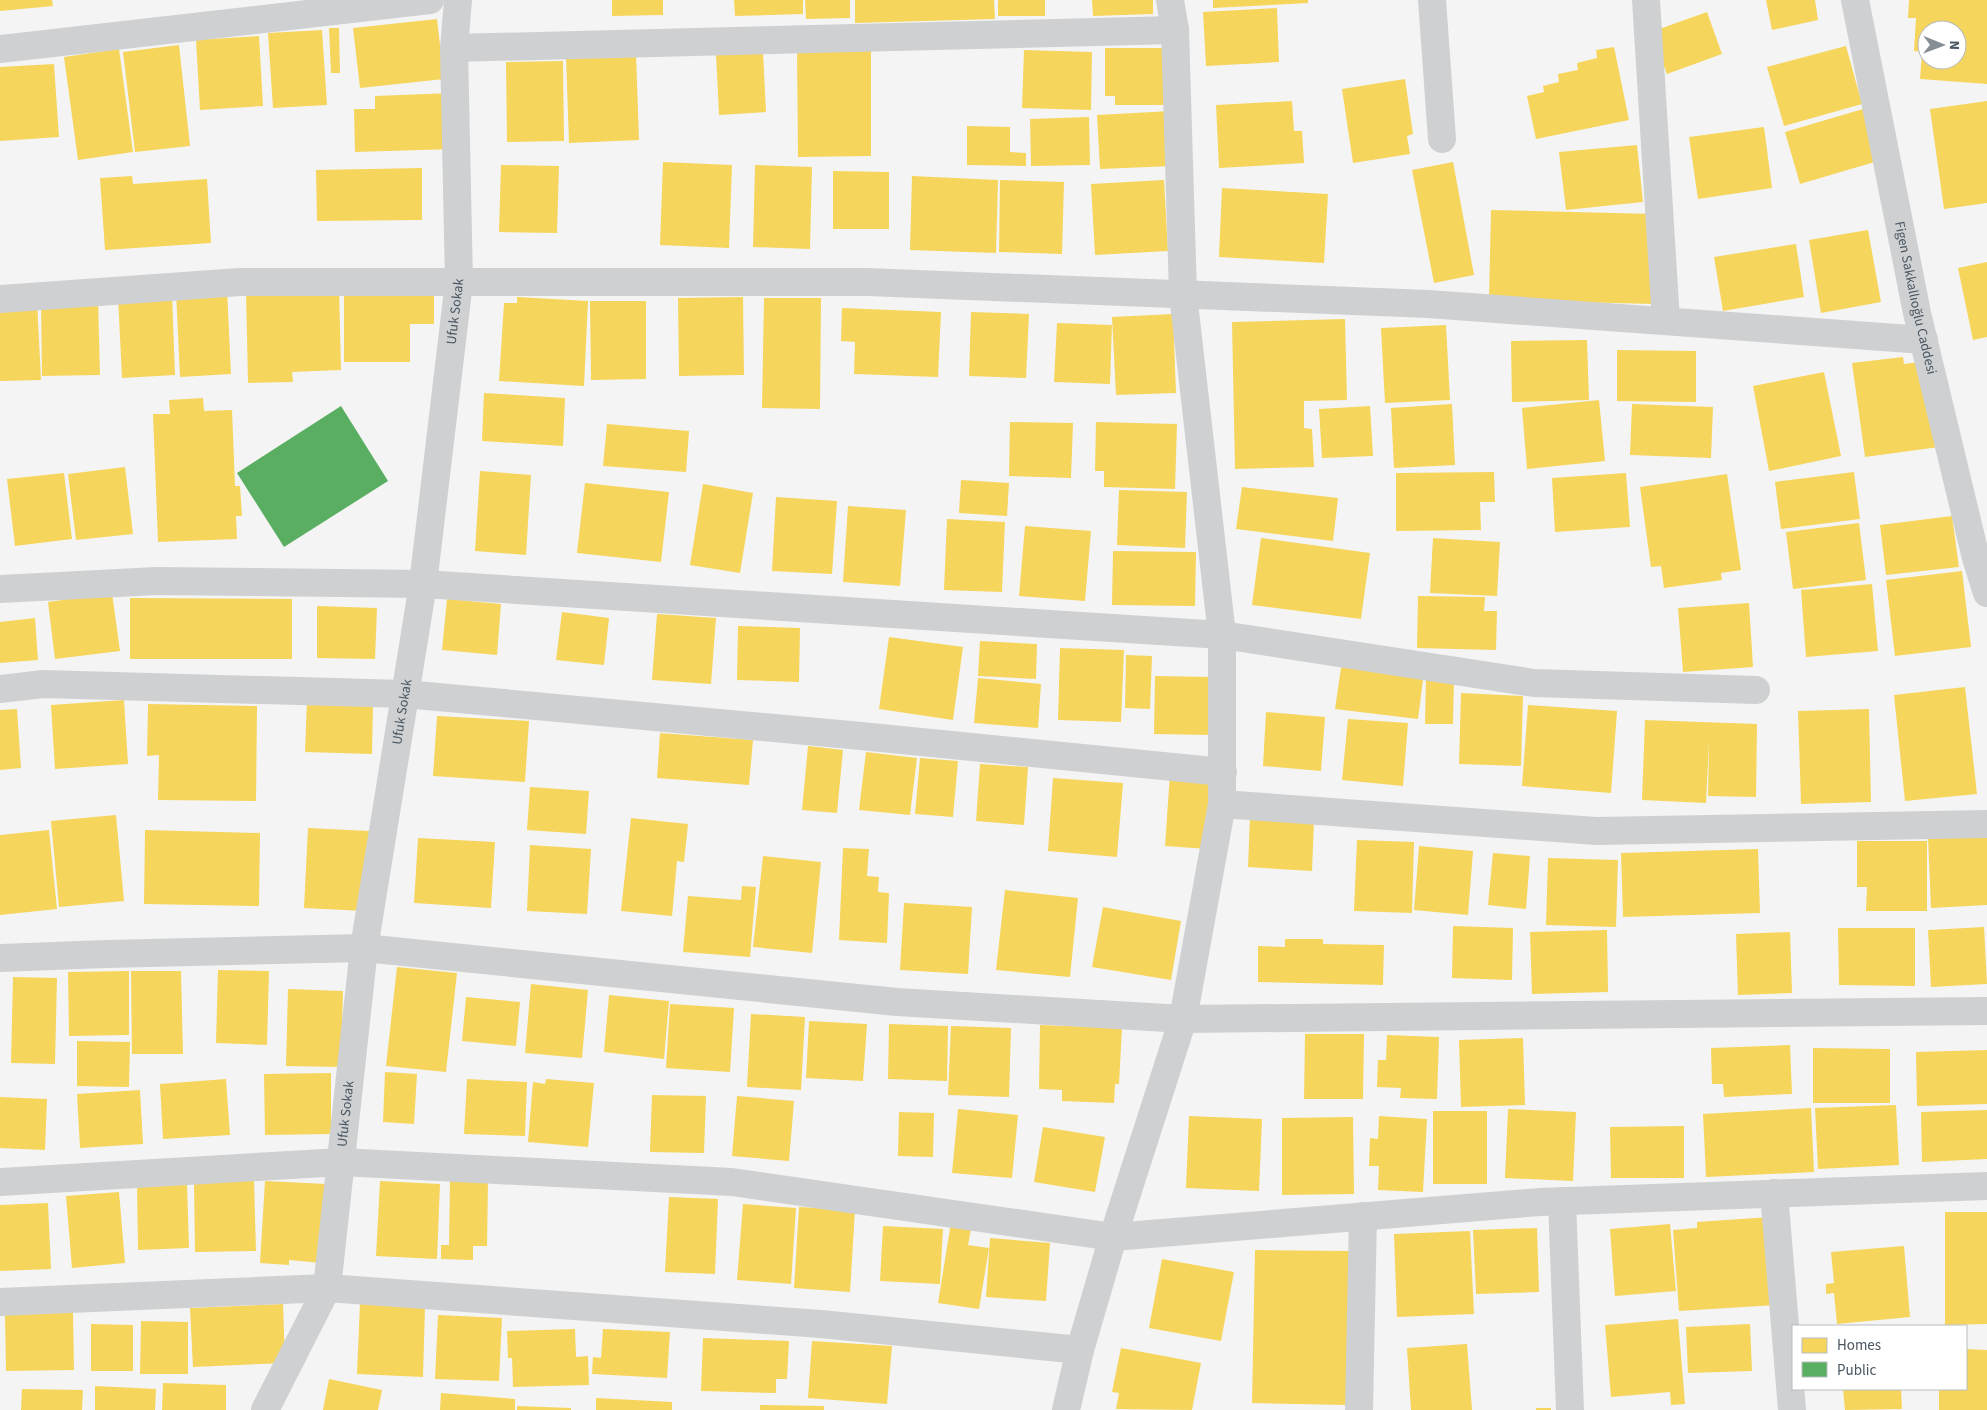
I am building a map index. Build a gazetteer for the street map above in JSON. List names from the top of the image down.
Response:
{
  "streets": {
    "street": ["Figen Sakkallıoğlu Caddesi", "Ufuk Sokak"]
  },
  "legend": ["Homes", "Public"],
  "north": "right"
}
